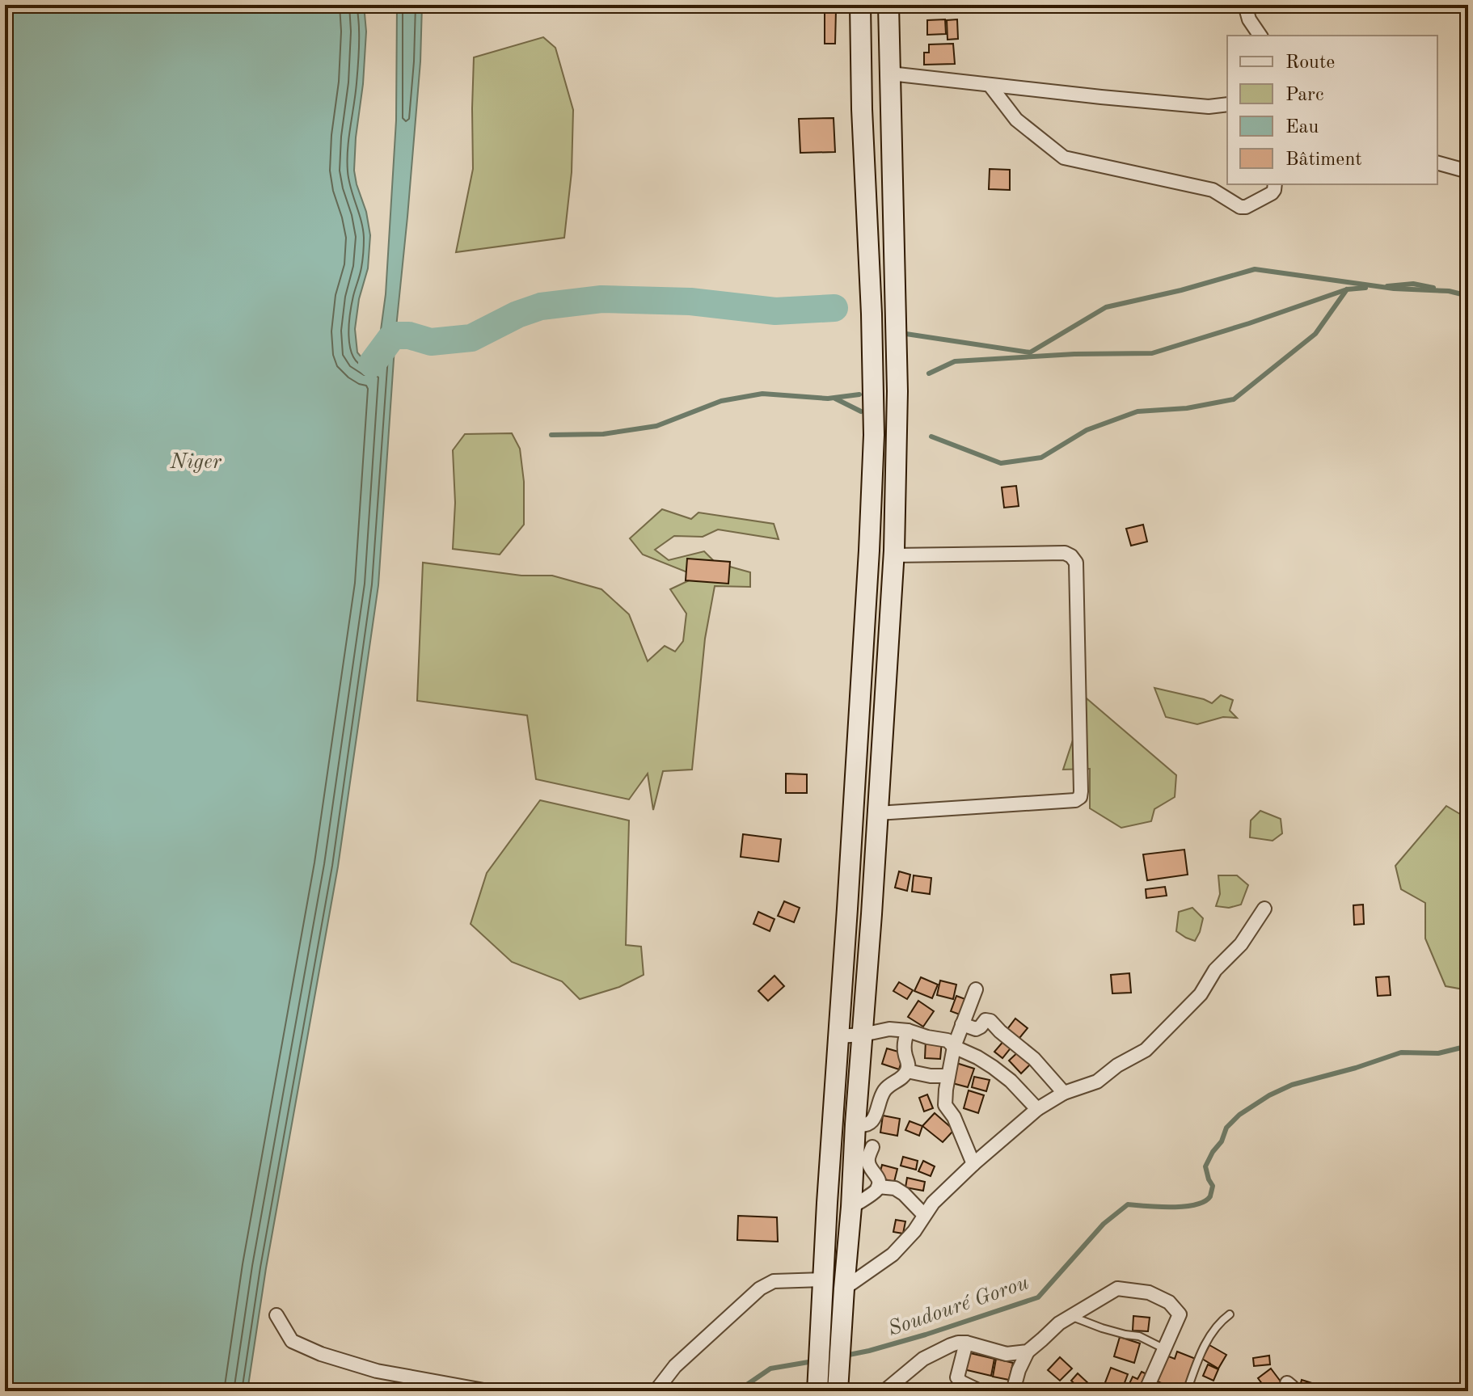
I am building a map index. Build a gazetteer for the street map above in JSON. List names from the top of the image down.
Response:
{
  "water": ["Niger", "Soudouré Gorou"],
  "legend": [
    "Route",
    "Parc",
    "Eau",
    "Bâtiment"
  ]
}
